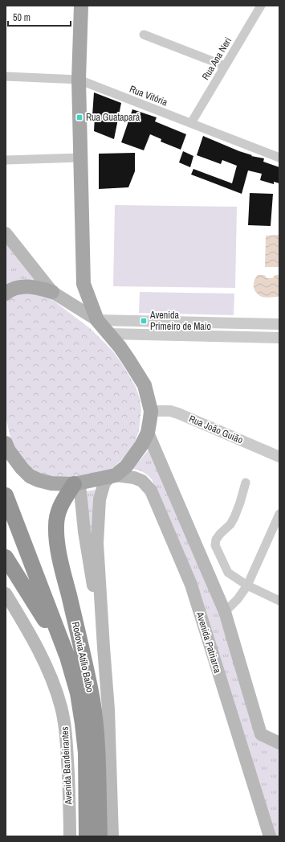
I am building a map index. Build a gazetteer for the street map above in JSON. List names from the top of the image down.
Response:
{
  "streets": {
    "highway": ["Rodovia Atílio Balbo"],
    "main road": ["Avenida Patriarca", "Avenida Bandeirantes"],
    "street": ["Rua Ana Neri", "Rua Vitória", "Rua João Guião"]
  },
  "crossings": [
    ["Rua Ana Neri", "Rua Vitória"]
  ],
  "places": {
    "transit": ["Rua Guatapará", "Avenida Primeiro de Maio"]
  },
  "scale_bar": "50 m"
}
